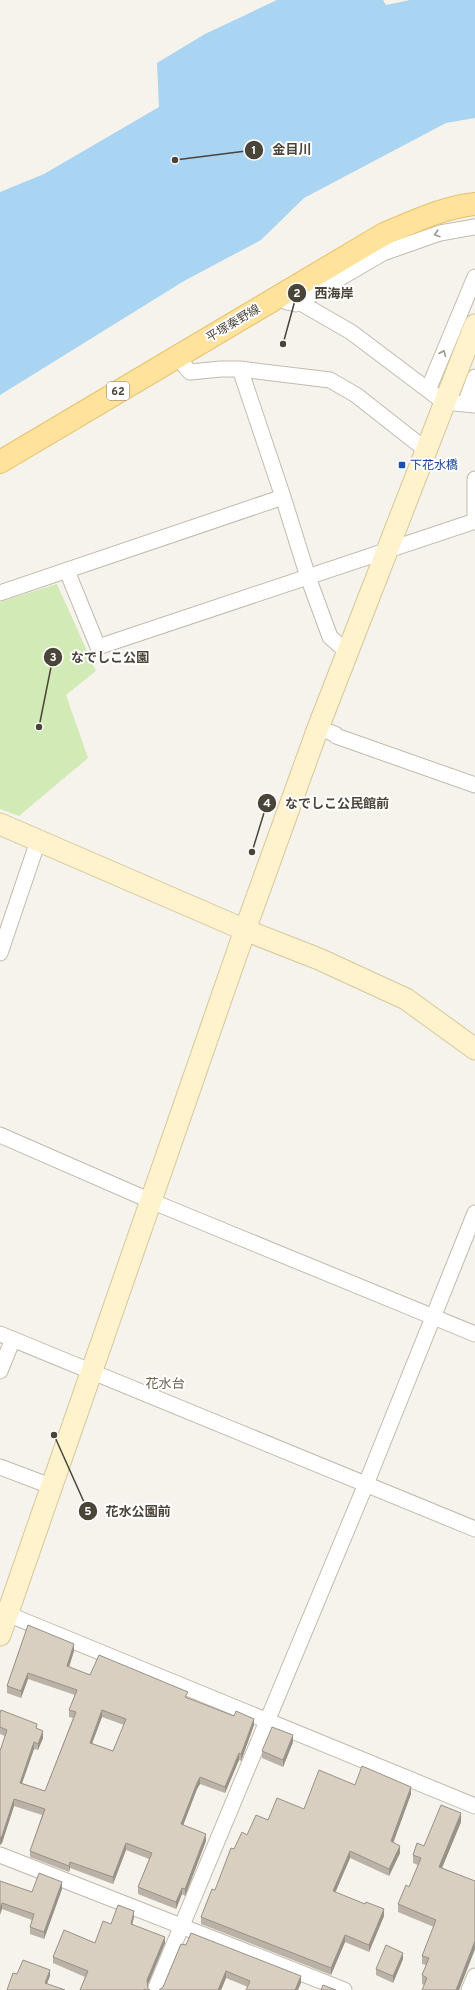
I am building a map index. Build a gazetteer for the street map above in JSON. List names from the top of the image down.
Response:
{
  "streets": {
    "main road": ["平塚秦野線", "62"]
  },
  "districts": ["花水台"],
  "places": {
    "other": [
      "金目川",
      "西海岸",
      "なでしこ公園",
      "なでしこ公民館前",
      "花水公園前"
    ],
    "transit": ["下花水橋"]
  }
}
